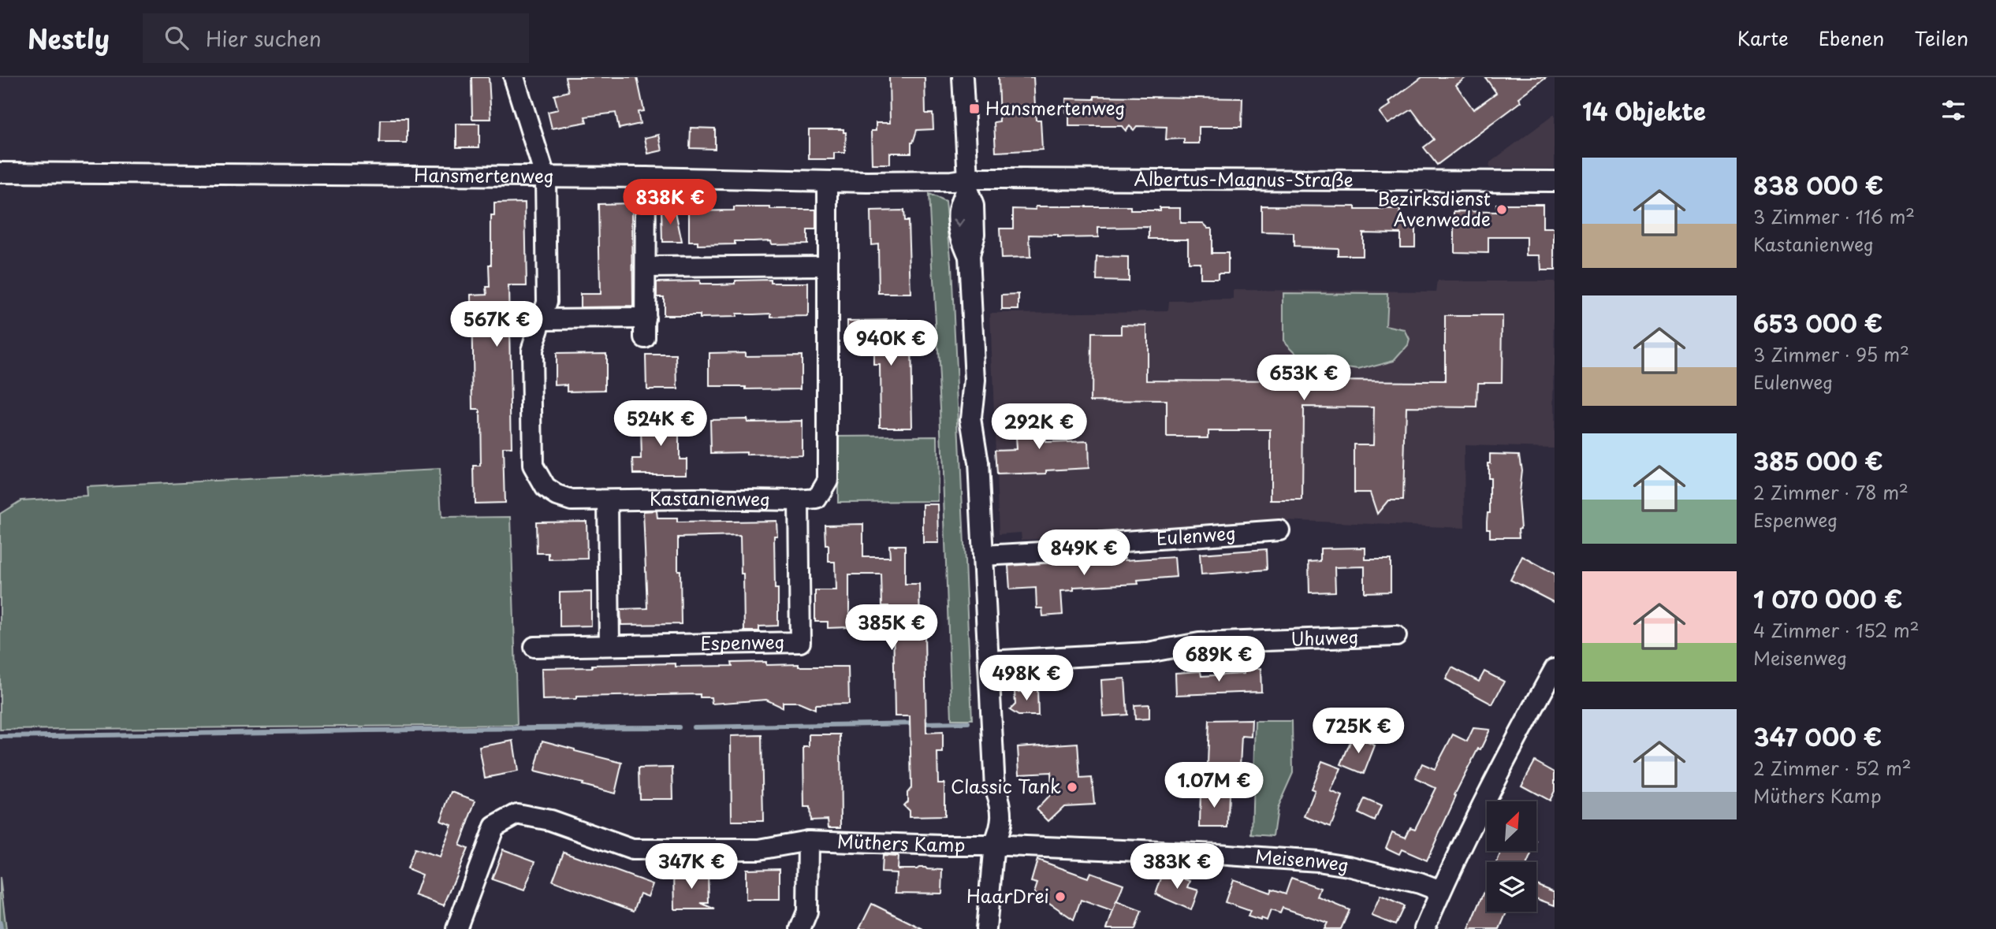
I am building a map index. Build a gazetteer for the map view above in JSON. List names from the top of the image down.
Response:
{
  "streets": {
    "street": [
      "Hansmertenweg",
      "Albertus-Magnus-Straße",
      "Kastanienweg",
      "Eulenweg",
      "Uhuweg",
      "Espenweg",
      "Müthers Kamp",
      "Meisenweg"
    ]
  },
  "crossings": [
    ["Hansmertenweg", "Albertus-Magnus-Straße"],
    ["Hansmertenweg", "Kastanienweg"],
    ["Kastanienweg", "Espenweg"],
    ["Müthers Kamp", "Meisenweg"]
  ],
  "places": {
    "transit": ["Hansmertenweg"],
    "other": ["Bezirksdienst Avenwedde", "Classic Tank", "HaarDrei"]
  },
  "north": "top right",
  "page": {
    "header": "Nestly",
    "search": "Hier suchen",
    "nav": ["Karte", "Ebenen", "Teilen"],
    "heading": "14 Objekte",
    "list": [
      {
        "name": "838 000 €",
        "note": "3 Zimmer · 116 m² · Kastanienweg"
      },
      {
        "name": "653 000 €",
        "note": "3 Zimmer · 95 m² · Eulenweg"
      },
      {
        "name": "385 000 €",
        "note": "2 Zimmer · 78 m² · Espenweg"
      },
      {
        "name": "1 070 000 €",
        "note": "4 Zimmer · 152 m² · Meisenweg"
      },
      {
        "name": "347 000 €",
        "note": "2 Zimmer · 52 m² · Müthers Kamp"
      }
    ],
    "price": [
      "838K €",
      "567K €",
      "940K €",
      "653K €",
      "524K €",
      "292K €",
      "849K €",
      "385K €",
      "689K €",
      "498K €",
      "725K €",
      "1.07M €",
      "347K €",
      "383K €"
    ]
  }
}
